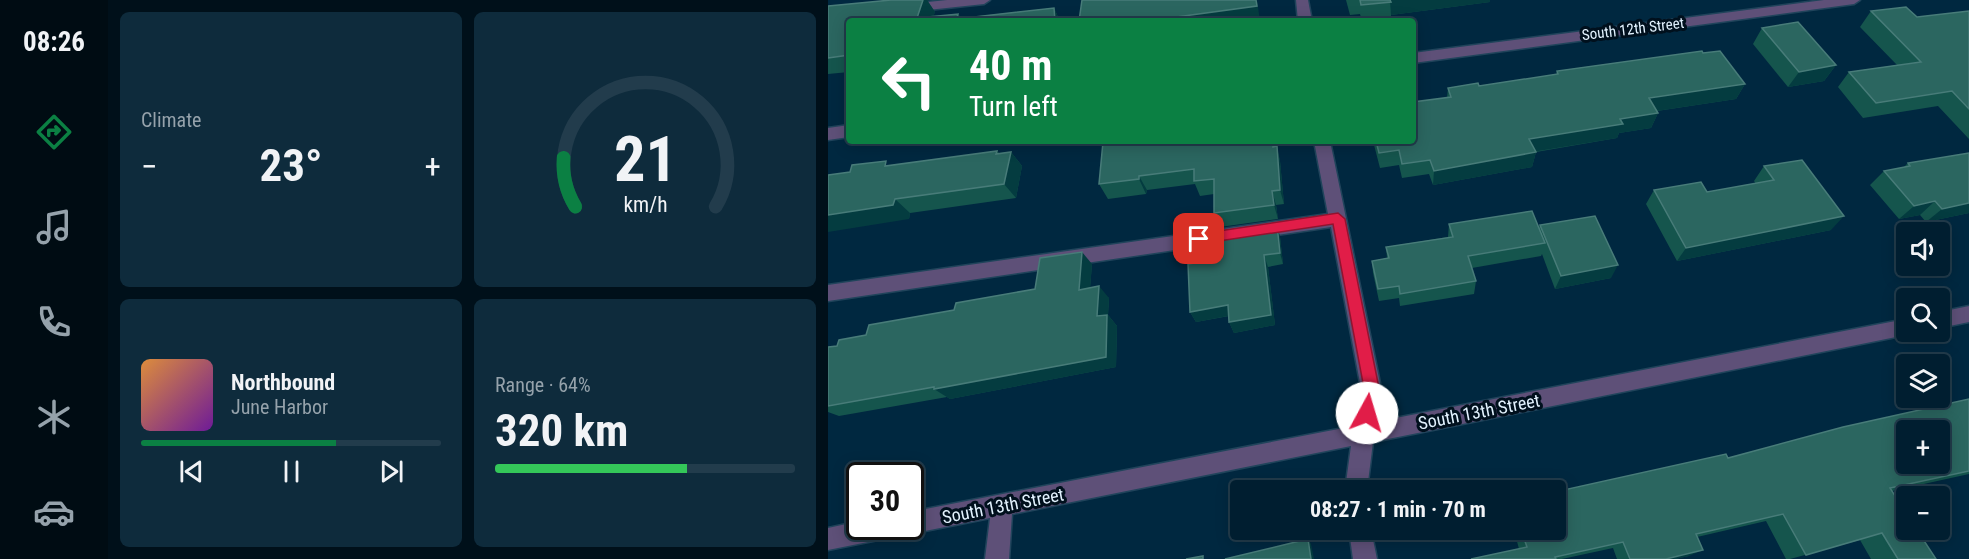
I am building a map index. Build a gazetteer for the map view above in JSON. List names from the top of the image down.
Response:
{
  "streets": {
    "street": ["South 12th Street", "South 13th Street"]
  },
  "page": {
    "tabs": "08:26",
    "tile": [
      "Climate",
      ["Range · 64%", "320 km"]
    ],
    "turn": ["40 m", "Turn left"],
    "heat": ["−", "23°", "+"],
    "map_buttons": ["+", "−"],
    "song": ["Northbound", "June Harbor"],
    "limit": "30",
    "trip": "08:27 · 1 min · 70 m",
    "gauge": ["21", "km/h"]
  }
}
